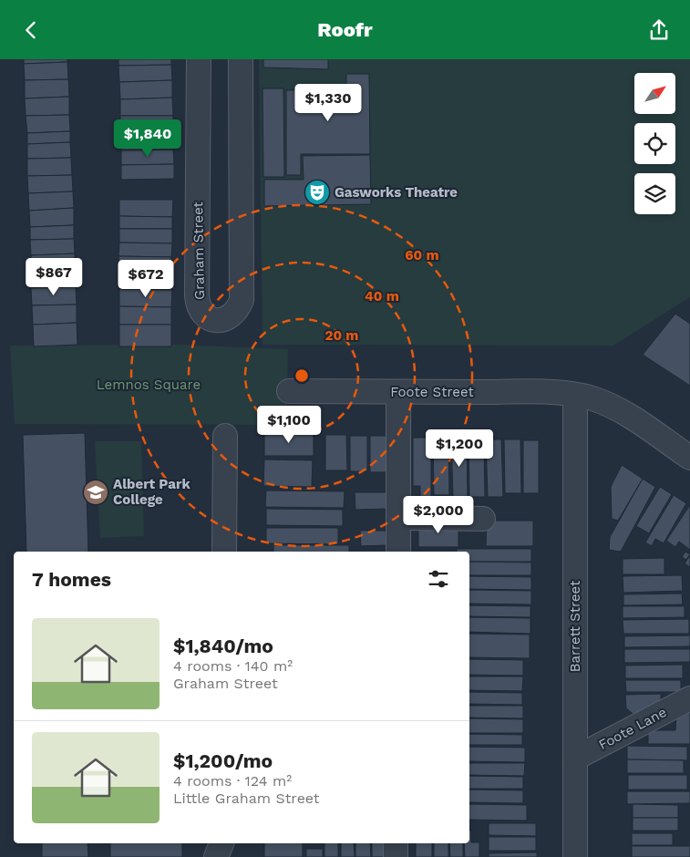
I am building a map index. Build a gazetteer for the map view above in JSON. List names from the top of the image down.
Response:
{
  "streets": {
    "street": [
      "Graham Street",
      "Foote Street",
      "Barrett Street",
      "Foote Lane"
    ]
  },
  "crossings": [
    ["Foote Street", "Barrett Street"],
    ["Barrett Street", "Foote Lane"]
  ],
  "parks": ["Lemnos Square"],
  "places": {
    "theatre": ["Gasworks Theatre"],
    "school or university": ["Albert Park College"]
  },
  "north": "top right",
  "page": {
    "header": "Roofr",
    "price": [
      "$1,330",
      "$1,840",
      "$867",
      "$672",
      "$1,100",
      "$1,200",
      "$2,000"
    ],
    "heading": "7 homes",
    "list": [
      {
        "name": "$1,840/mo",
        "note": "4 rooms · 140 m² · Graham Street"
      },
      {
        "name": "$1,200/mo",
        "note": "4 rooms · 124 m² · Little Graham Street"
      }
    ]
  },
  "rings": ["60 m", "40 m", "20 m"]
}
